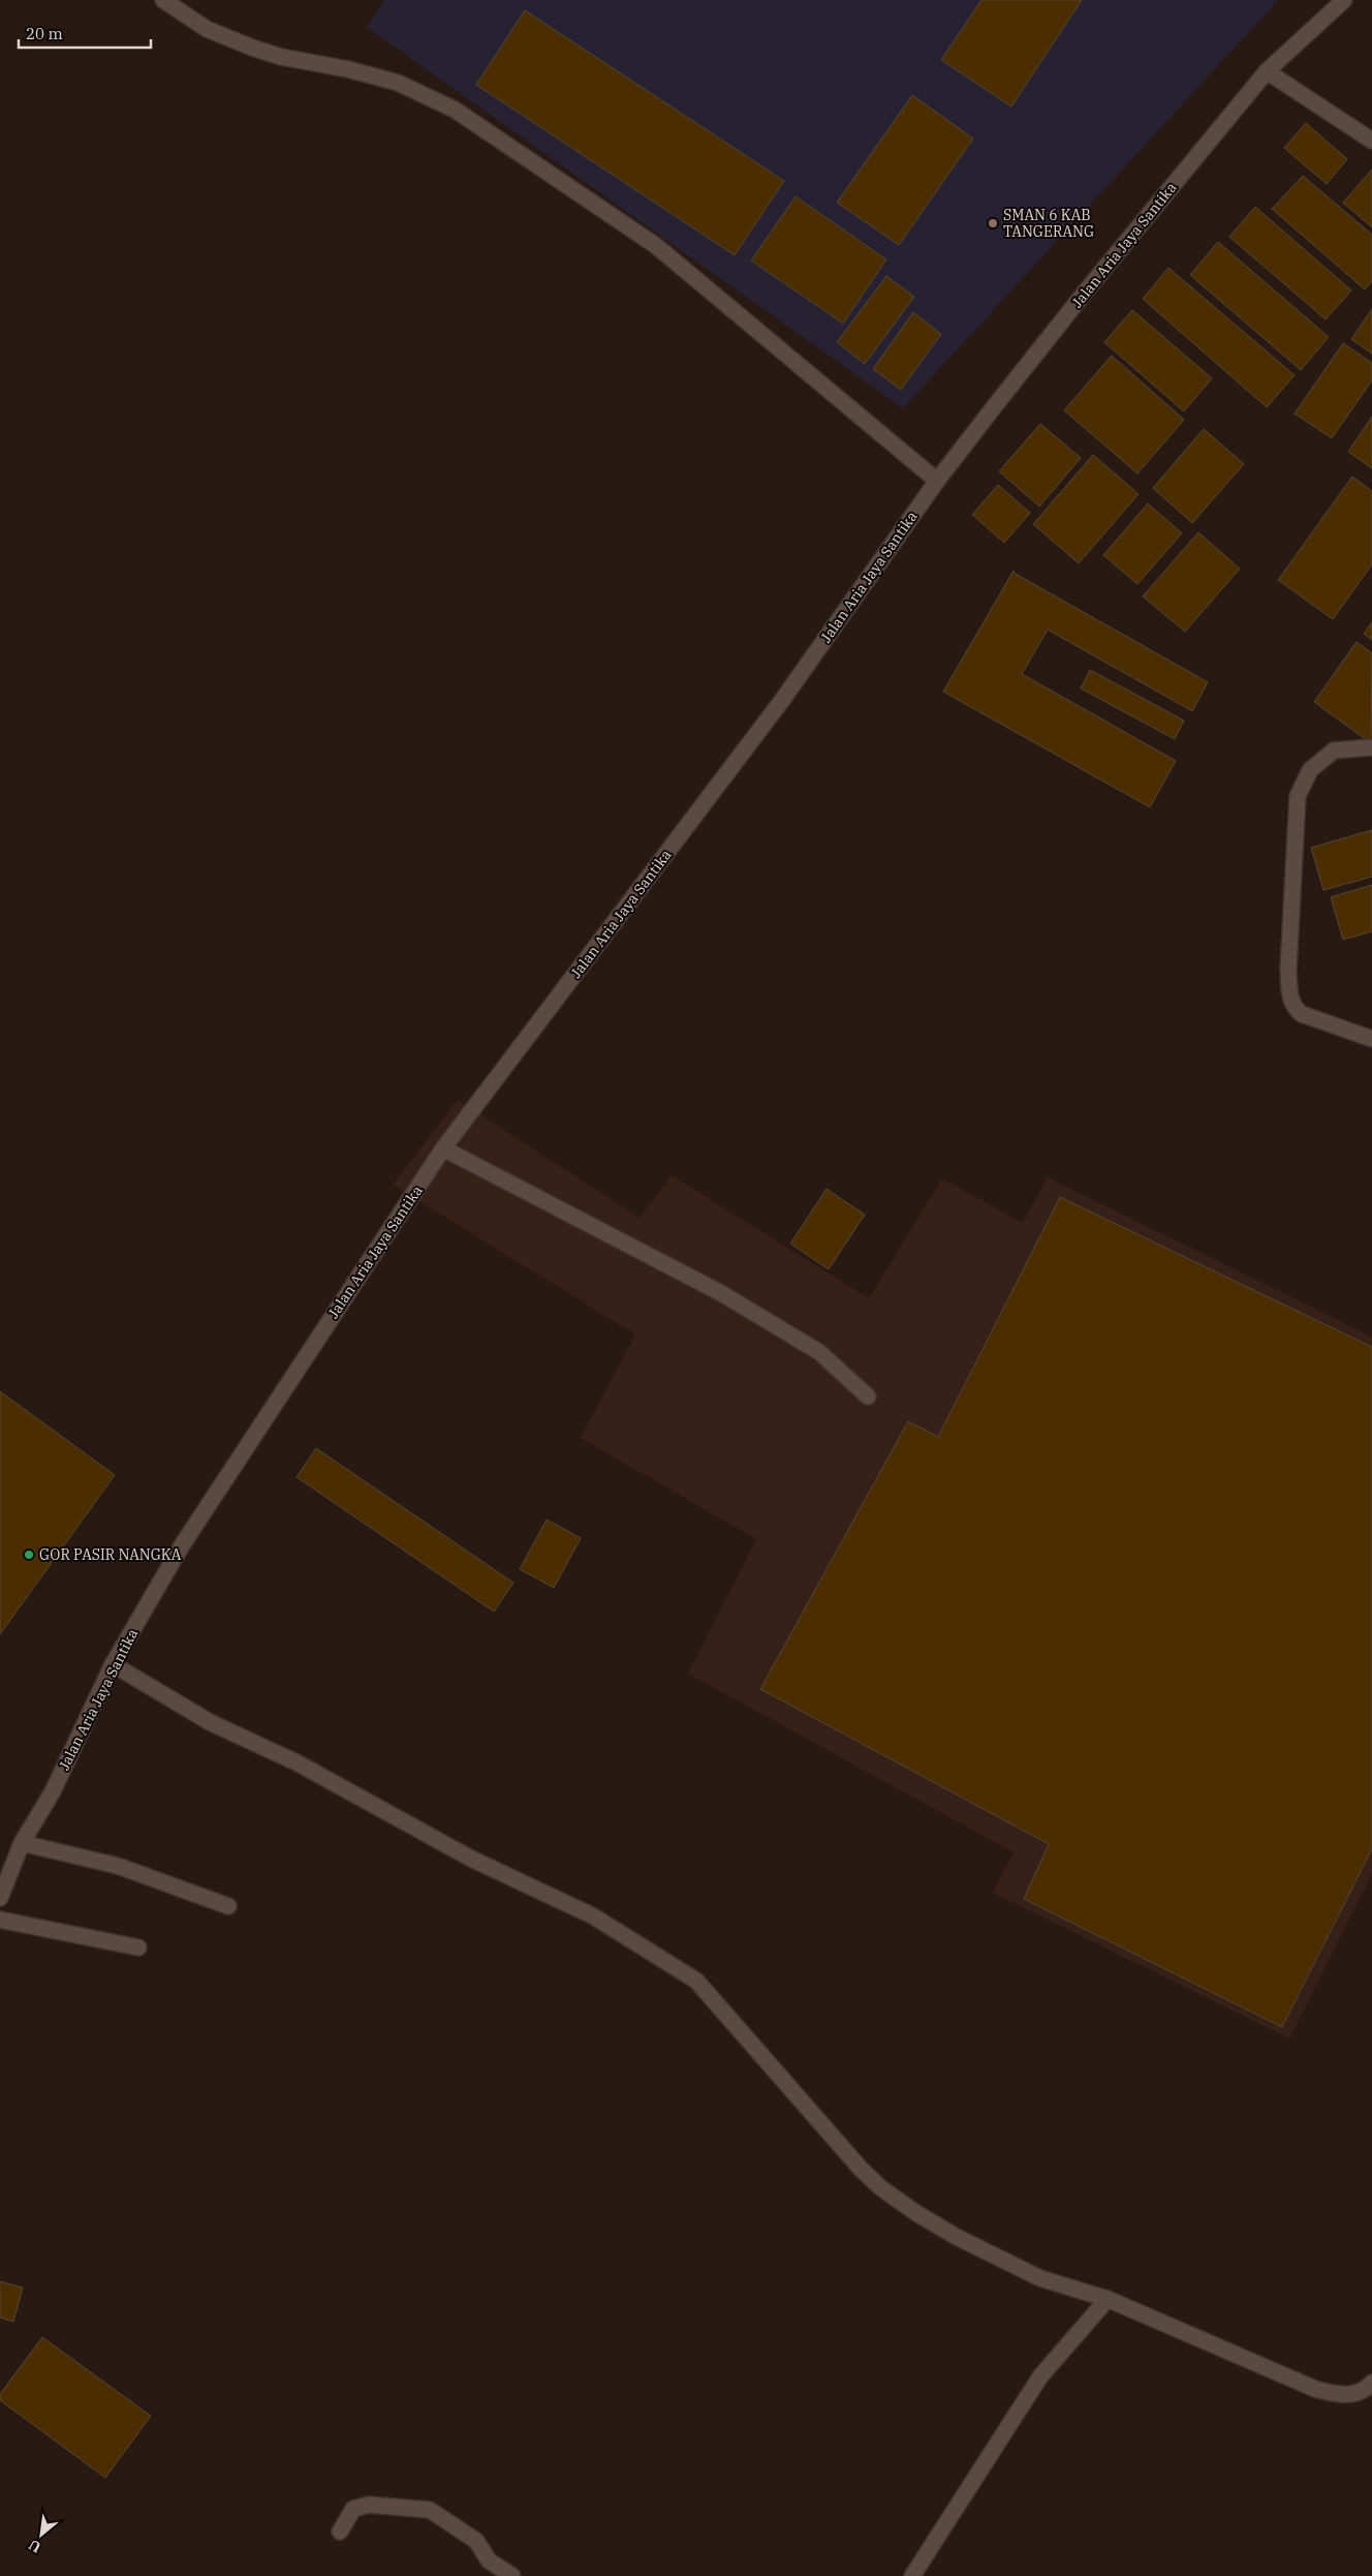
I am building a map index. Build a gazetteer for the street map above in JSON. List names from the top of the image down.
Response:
{
  "streets": {
    "street": ["Jalan Aria Jaya Santika"]
  },
  "places": ["SMAN 6 KAB TANGERANG", "GOR PASIR NANGKA"],
  "scale_bar": "20 m",
  "north": "bottom left"
}
